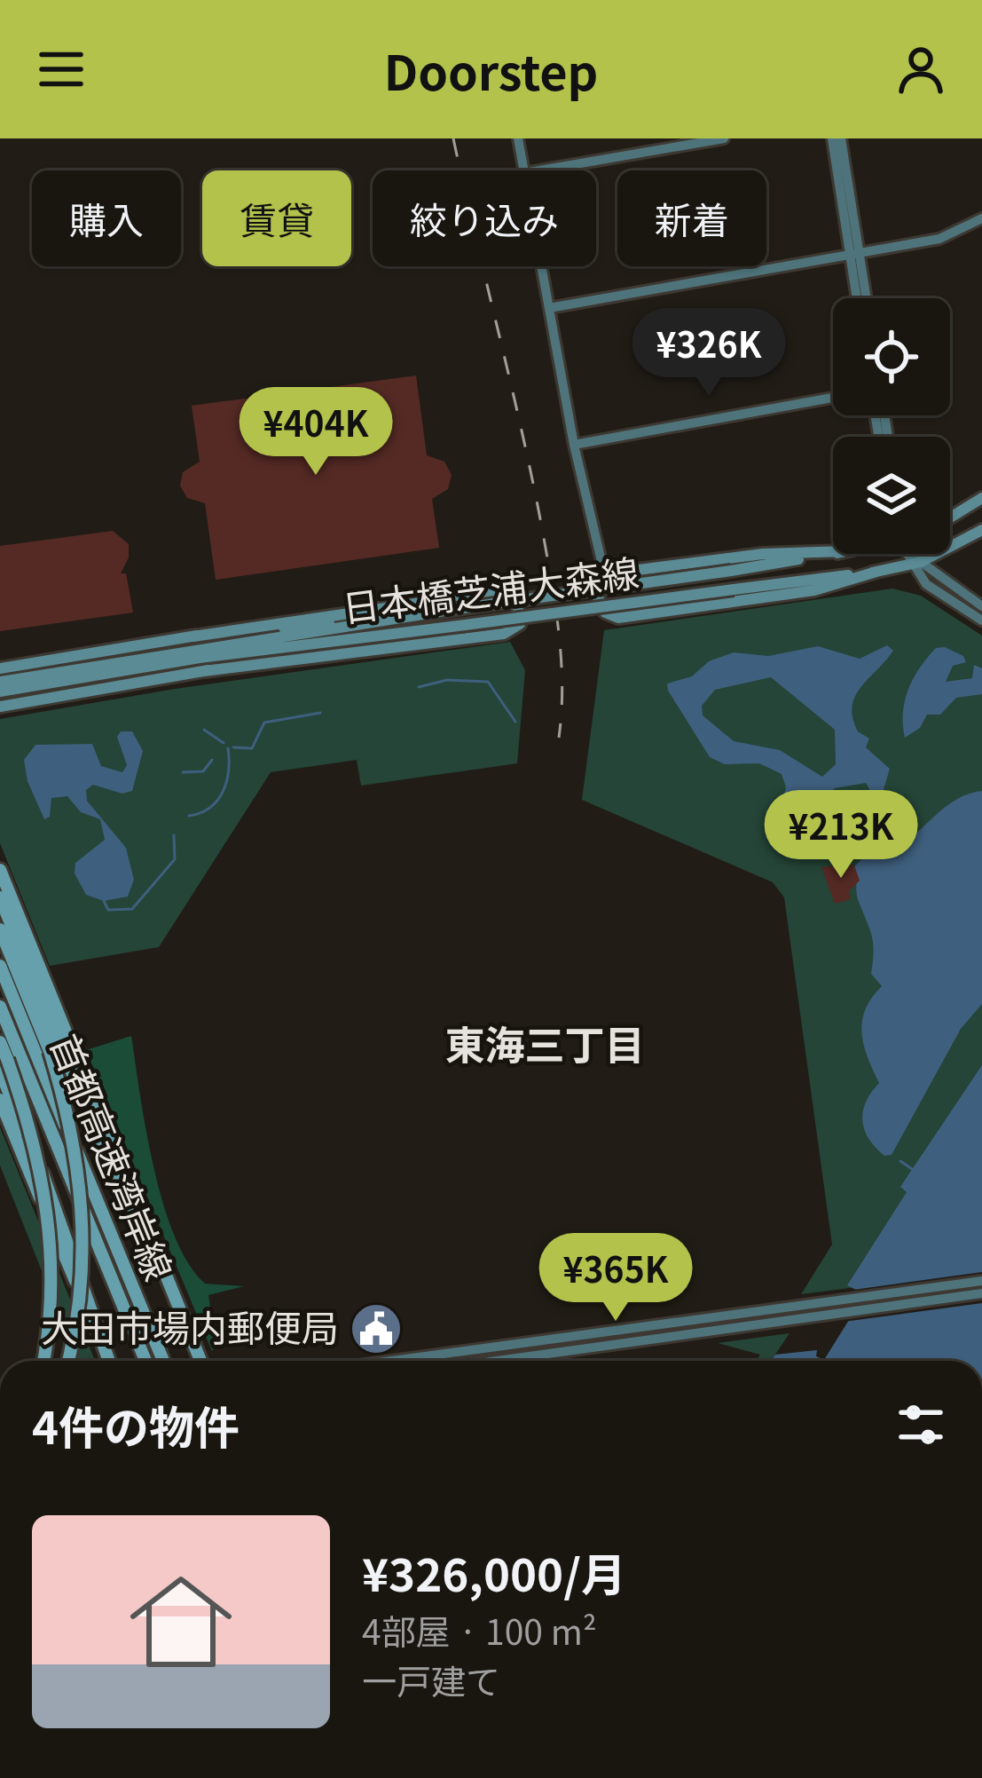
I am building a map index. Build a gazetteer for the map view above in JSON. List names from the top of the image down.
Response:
{
  "streets": {
    "highway": ["首都高速湾岸線"],
    "main road": ["日本橋芝浦大森線"]
  },
  "districts": ["東海三丁目"],
  "places": {
    "public building": ["大田市場内郵便局"]
  },
  "page": {
    "header": "Doorstep",
    "chip": [
      "購入",
      "賃貸",
      "絞り込み",
      "新着"
    ],
    "price": [
      "¥326K",
      "¥404K",
      "¥213K",
      "¥365K"
    ],
    "heading": "4件の物件",
    "list": [
      {
        "name": "¥326,000/月",
        "note": "4部屋 · 100 m² · 一戸建て"
      }
    ]
  }
}
